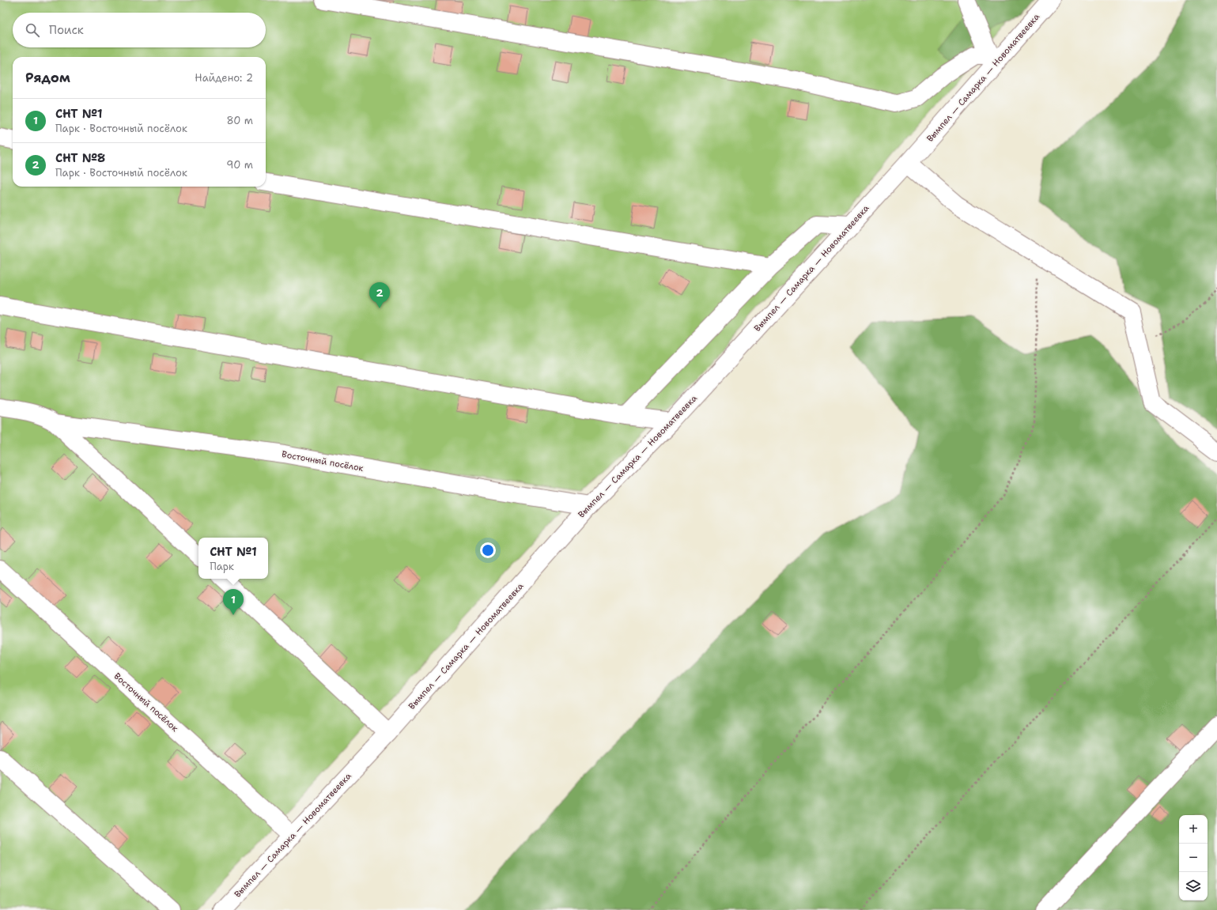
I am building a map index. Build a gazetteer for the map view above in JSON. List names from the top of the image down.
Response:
{
  "streets": {
    "street": ["Вымпел — Самарка — Новоматвеевка", "Восточный посёлок"]
  },
  "crossings": [
    ["Вымпел — Самарка — Новоматвеевка", "Восточный посёлок"]
  ],
  "page": {
    "search": "Поиск",
    "heading": ["Рядом", "Найдено: 2"],
    "list": [
      {
        "mark": "1",
        "name": "СНТ №1",
        "note": "Парк · Восточный посёлок",
        "value": "80 m"
      },
      {
        "mark": "2",
        "name": "СНТ №8",
        "note": "Парк · Восточный посёлок",
        "value": "90 m"
      }
    ],
    "pins": ["2", "1"],
    "popup": ["СНТ №1", "Парк"],
    "map_buttons": ["+", "−"]
  }
}
